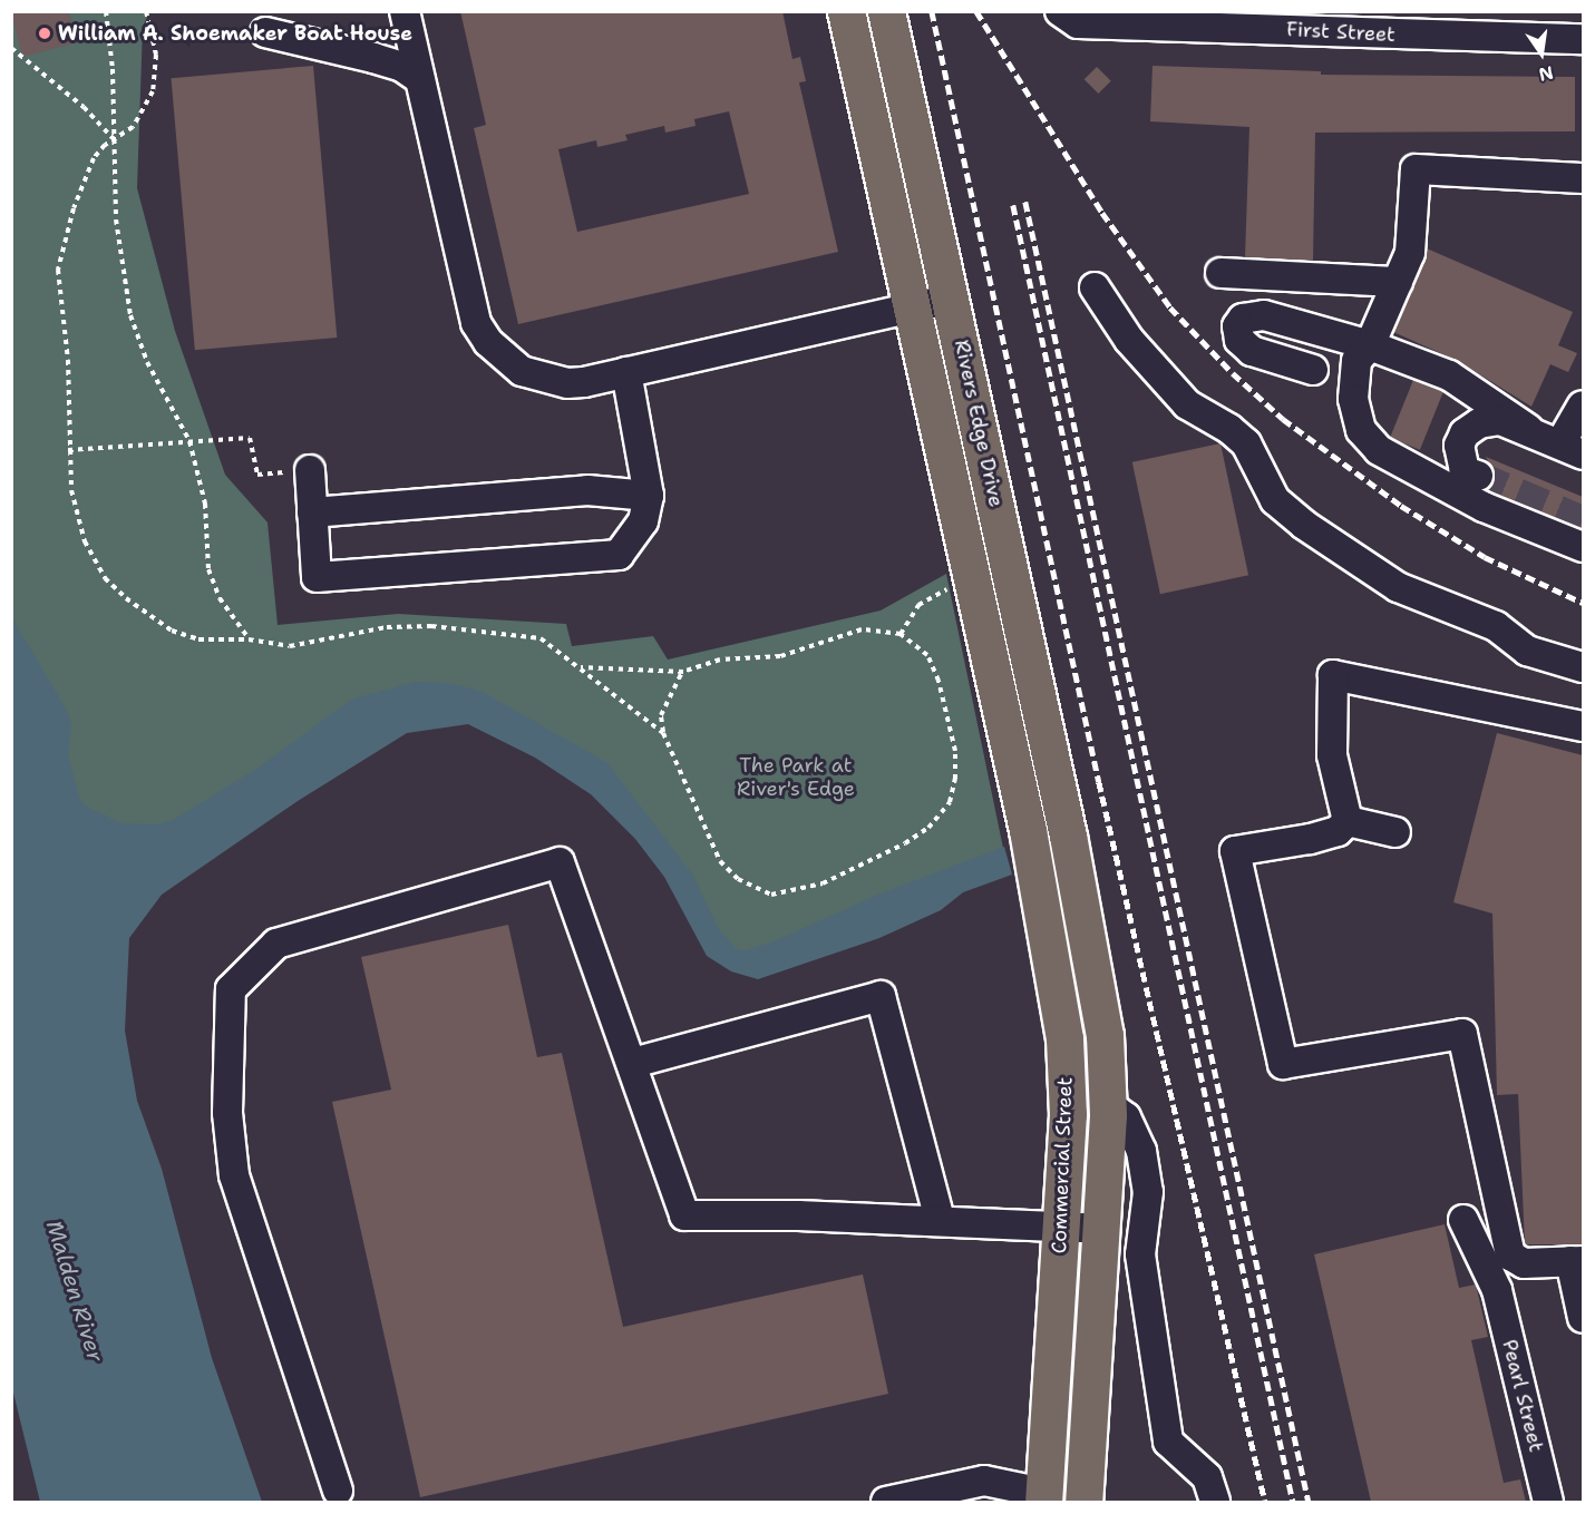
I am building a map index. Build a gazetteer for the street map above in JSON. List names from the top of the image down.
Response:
{
  "streets": {
    "main road": ["Rivers Edge Drive", "Commercial Street"],
    "street": ["First Street", "Pearl Street"]
  },
  "crossings": [
    ["Rivers Edge Drive", "Commercial Street"]
  ],
  "water": ["Malden River"],
  "parks": ["The Park at River's Edge"],
  "places": ["William A. Shoemaker Boat House"],
  "north": "bottom"
}
